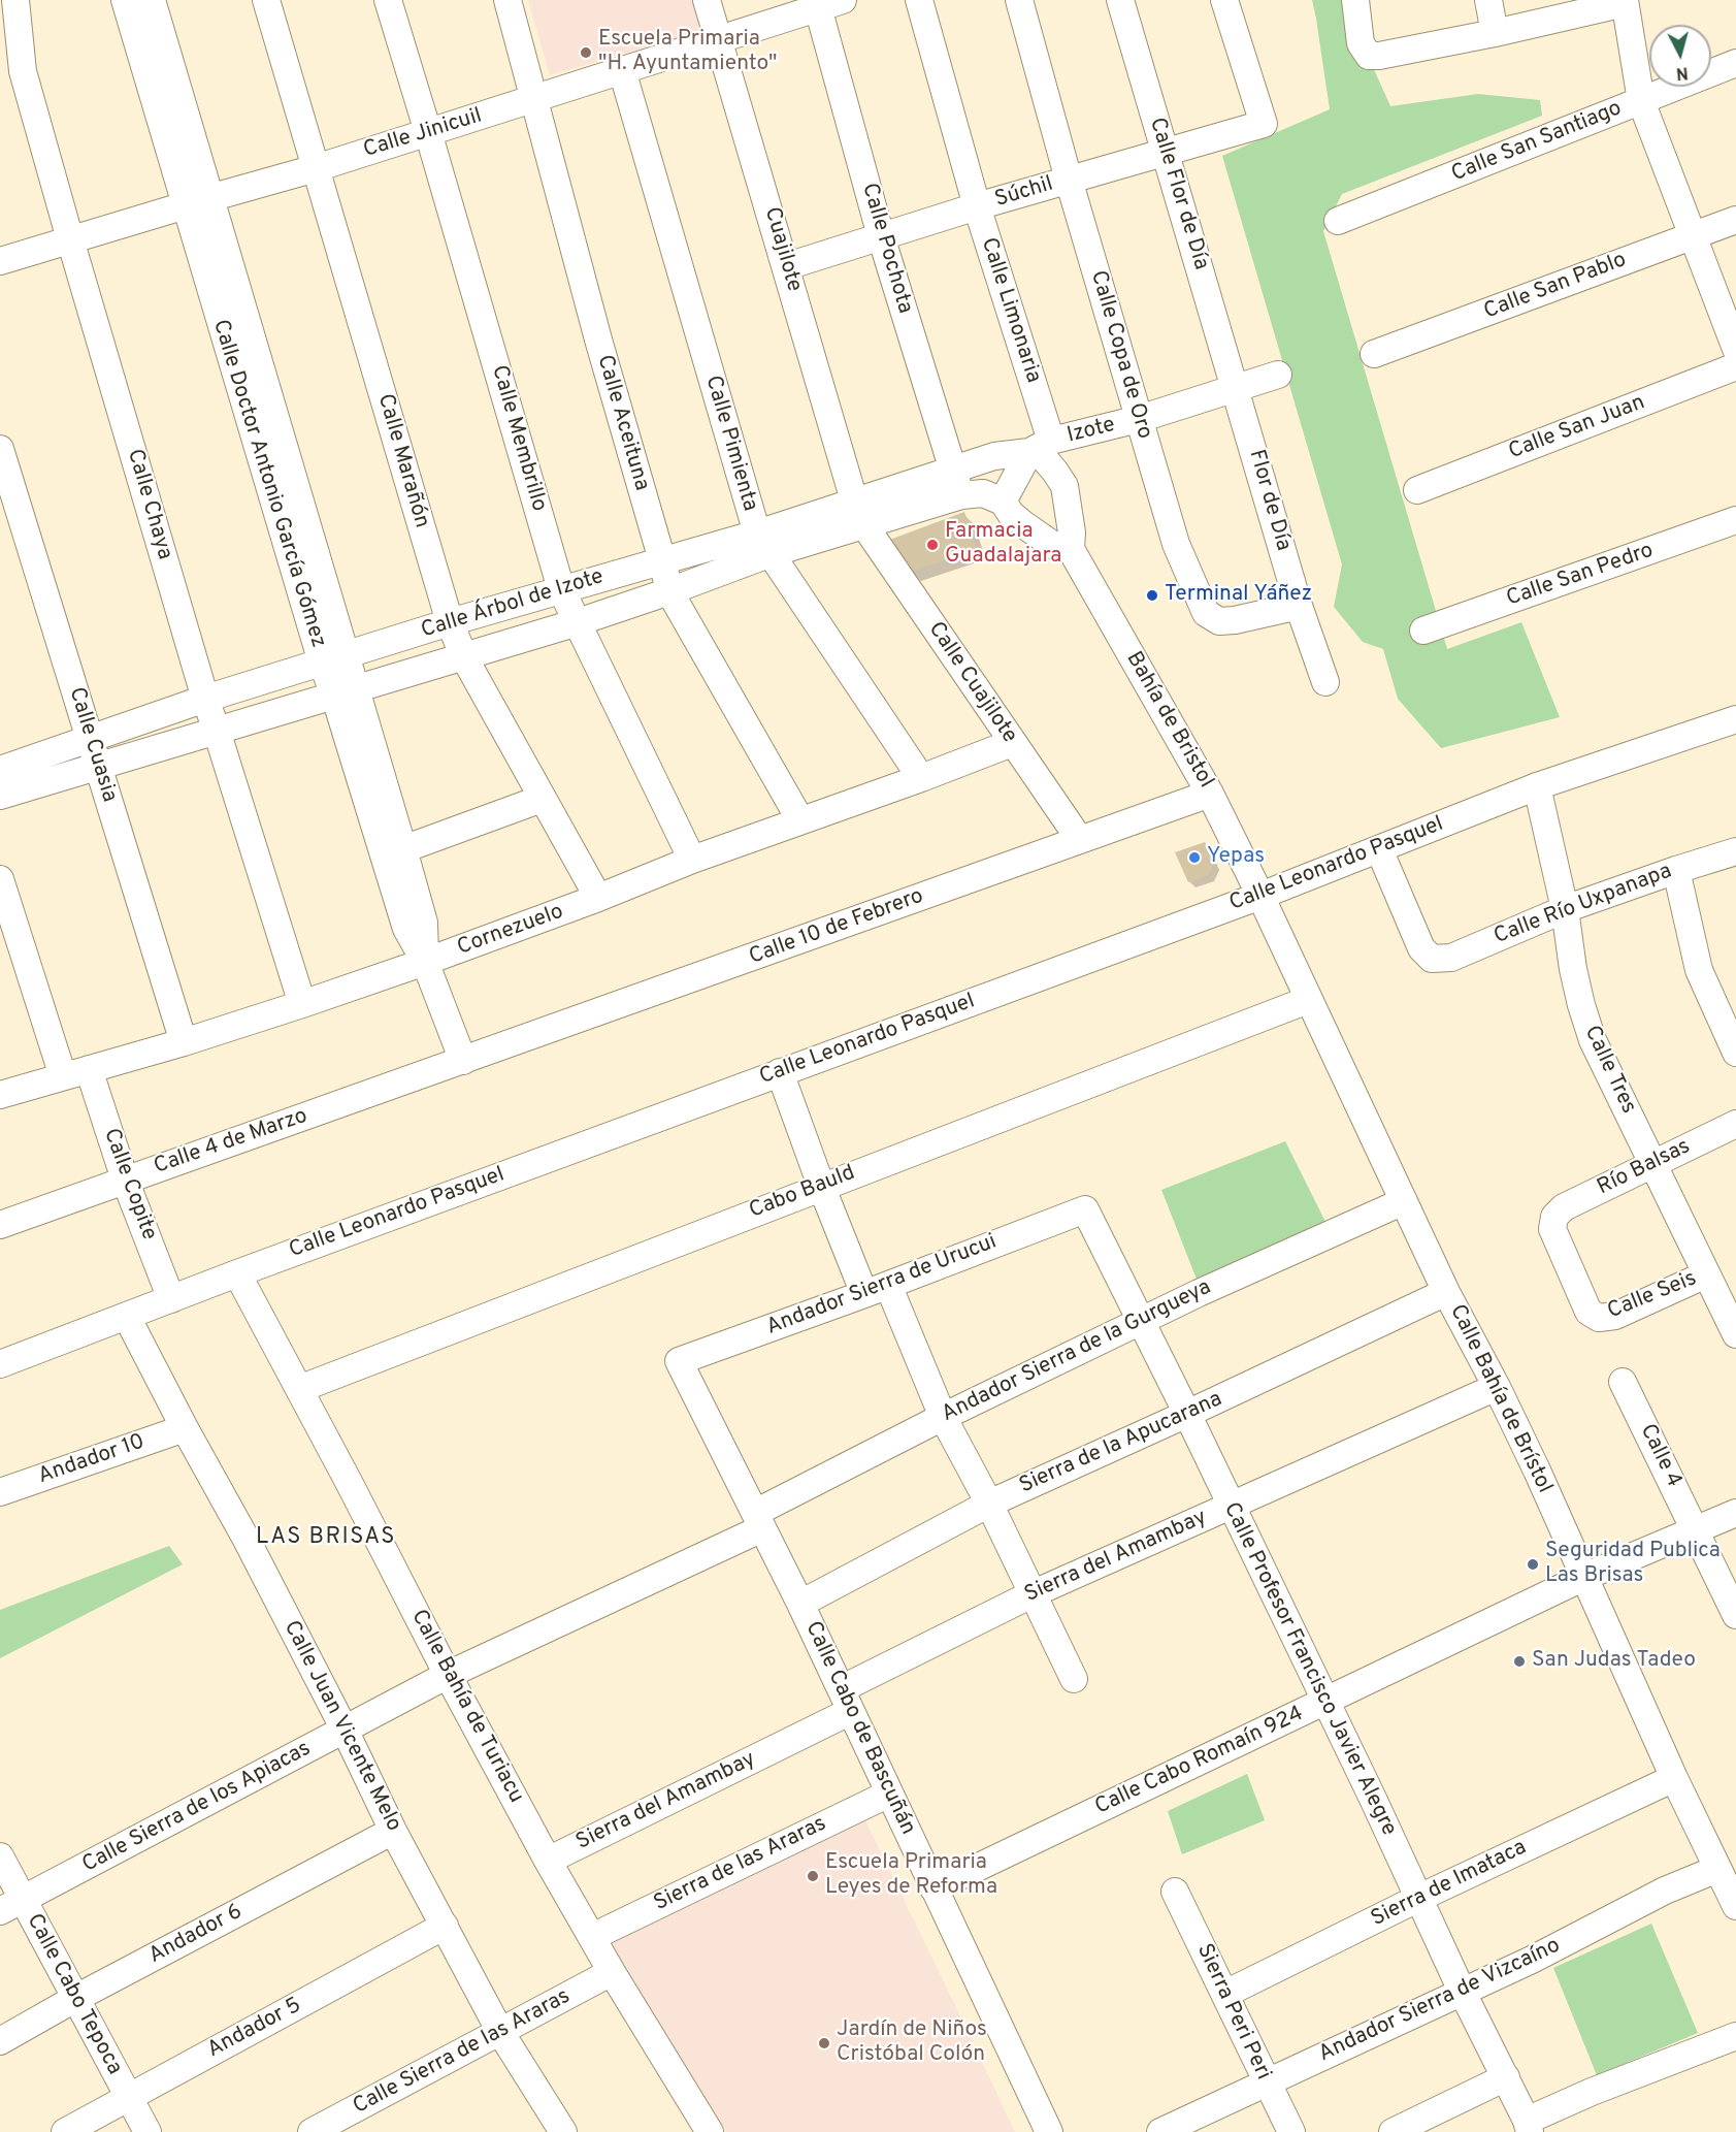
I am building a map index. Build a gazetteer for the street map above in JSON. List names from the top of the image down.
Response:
{
  "streets": {
    "street": [
      "Calle Jinicuil",
      "Calle San Santiago",
      "Súchil",
      "Calle Flor de Día",
      "Calle Pochota",
      "Cuajilote",
      "Calle San Pablo",
      "Calle Limonaria",
      "Calle Copa de Oro",
      "Calle Aceituna",
      "Calle San Juan",
      "Izote",
      "Calle Membrillo",
      "Calle Pimienta",
      "Calle Marañón",
      "Calle Doctor Antonio García Gómez",
      "Flor de Día",
      "Calle Chaya",
      "Calle San Pedro",
      "Calle Árbol de Izote",
      "Calle Cuajilote",
      "Bahía de Bristol",
      "Calle Cuasia",
      "Calle Leonardo Pasquel",
      "Calle Río Uxpanapa",
      "Calle 10 de Febrero",
      "Cornezuelo",
      "Calle Tres",
      "Calle 4 de Marzo",
      "Río Balsas",
      "Calle Copite",
      "Cabo Bauld",
      "Andador Sierra de Urucui",
      "Calle Seis",
      "Andador Sierra de la Gurgueya",
      "Calle Bahía de Brístol",
      "Sierra de la Apucarana",
      "Calle 4",
      "Andador 10",
      "Sierra del Amambay",
      "Calle Profesor Francisco Javier Alegre",
      "Calle Bahía de Turiacu",
      "Calle Juan Vicente Melo",
      "Calle Cabo de Bascuñán",
      "Calle Cabo Romaín 924",
      "Calle Sierra de los Apiacas",
      "Sierra de las Araras",
      "Sierra de Imataca",
      "Andador 6",
      "Calle Cabo Tepoca",
      "Andador Sierra de Vizcaíno",
      "Sierra Peri Peri",
      "Andador 5",
      "Calle Sierra de las Araras"
    ]
  },
  "crossings": [
    ["Calle Jinicuil", "Calle Pochota"],
    ["Calle Jinicuil", "Cuajilote"],
    ["Calle Jinicuil", "Calle Aceituna"],
    ["Calle Jinicuil", "Calle Membrillo"],
    ["Calle Jinicuil", "Calle Pimienta"],
    ["Calle Jinicuil", "Calle Marañón"],
    ["Calle Jinicuil", "Calle Doctor Antonio García Gómez"],
    ["Calle Jinicuil", "Calle Chaya"],
    ["Súchil", "Calle Flor de Día"],
    ["Súchil", "Calle Pochota"],
    ["Súchil", "Cuajilote"],
    ["Súchil", "Calle Limonaria"],
    ["Súchil", "Calle Copa de Oro"],
    ["Calle Flor de Día", "Izote"],
    ["Calle Flor de Día", "Flor de Día"],
    ["Calle Pochota", "Calle Árbol de Izote"],
    ["Cuajilote", "Calle Árbol de Izote"],
    ["Calle Limonaria", "Izote"],
    ["Calle Limonaria", "Calle Árbol de Izote"],
    ["Calle Limonaria", "Bahía de Bristol"],
    ["Calle Copa de Oro", "Izote"],
    ["Calle Copa de Oro", "Flor de Día"],
    ["Calle Aceituna", "Calle Árbol de Izote"],
    ["Calle Aceituna", "Cornezuelo"],
    ["Izote", "Flor de Día"],
    ["Izote", "Calle Árbol de Izote"],
    ["Izote", "Bahía de Bristol"],
    ["Calle Membrillo", "Calle Árbol de Izote"],
    ["Calle Membrillo", "Cornezuelo"],
    ["Calle Pimienta", "Calle Árbol de Izote"],
    ["Calle Pimienta", "Cornezuelo"],
    ["Calle Marañón", "Calle Árbol de Izote"],
    ["Calle Marañón", "Cornezuelo"],
    ["Calle Doctor Antonio García Gómez", "Calle Árbol de Izote"],
    ["Calle Doctor Antonio García Gómez", "Calle 10 de Febrero"],
    ["Calle Doctor Antonio García Gómez", "Cornezuelo"],
    ["Calle Doctor Antonio García Gómez", "Calle 4 de Marzo"],
    ["Calle Chaya", "Calle Árbol de Izote"],
    ["Calle Chaya", "Cornezuelo"],
    ["Calle Árbol de Izote", "Calle Cuajilote"],
    ["Calle Árbol de Izote", "Bahía de Bristol"],
    ["Calle Árbol de Izote", "Calle Cuasia"],
    ["Calle Cuajilote", "Calle 10 de Febrero"],
    ["Calle Cuajilote", "Cornezuelo"],
    ["Bahía de Bristol", "Calle Leonardo Pasquel"],
    ["Bahía de Bristol", "Calle 10 de Febrero"],
    ["Bahía de Bristol", "Calle Bahía de Brístol"],
    ["Calle Cuasia", "Cornezuelo"],
    ["Calle Leonardo Pasquel", "Calle Río Uxpanapa"],
    ["Calle Leonardo Pasquel", "Calle Tres"],
    ["Calle Leonardo Pasquel", "Calle Copite"],
    ["Calle Leonardo Pasquel", "Calle Bahía de Brístol"],
    ["Calle Leonardo Pasquel", "Calle Bahía de Turiacu"],
    ["Calle Leonardo Pasquel", "Calle Juan Vicente Melo"],
    ["Calle Río Uxpanapa", "Calle Tres"],
    ["Calle 10 de Febrero", "Calle 4 de Marzo"],
    ["Cornezuelo", "Calle Copite"],
    ["Calle Tres", "Río Balsas"],
    ["Calle Tres", "Calle Seis"],
    ["Calle 4 de Marzo", "Calle Copite"],
    ["Río Balsas", "Calle Seis"],
    ["Cabo Bauld", "Calle Bahía de Brístol"],
    ["Cabo Bauld", "Calle Bahía de Turiacu"],
    ["Andador Sierra de Urucui", "Calle Profesor Francisco Javier Alegre"],
    ["Andador Sierra de Urucui", "Calle Cabo de Bascuñán"],
    ["Andador Sierra de la Gurgueya", "Calle Bahía de Brístol"],
    ["Andador Sierra de la Gurgueya", "Calle Profesor Francisco Javier Alegre"],
    ["Andador Sierra de la Gurgueya", "Calle Cabo de Bascuñán"],
    ["Andador Sierra de la Gurgueya", "Calle Sierra de los Apiacas"],
    ["Calle Bahía de Brístol", "Sierra de la Apucarana"],
    ["Calle Bahía de Brístol", "Sierra del Amambay"],
    ["Calle Bahía de Brístol", "Calle Cabo Romaín 924"],
    ["Calle Bahía de Brístol", "Sierra de Imataca"],
    ["Calle Bahía de Brístol", "Andador Sierra de Vizcaíno"],
    ["Sierra de la Apucarana", "Calle Profesor Francisco Javier Alegre"],
    ["Sierra de la Apucarana", "Calle Cabo de Bascuñán"],
    ["Calle 4", "Calle Cabo Romaín 924"],
    ["Andador 10", "Calle Juan Vicente Melo"],
    ["Sierra del Amambay", "Calle Profesor Francisco Javier Alegre"],
    ["Sierra del Amambay", "Calle Bahía de Turiacu"],
    ["Sierra del Amambay", "Calle Cabo de Bascuñán"],
    ["Calle Profesor Francisco Javier Alegre", "Calle Cabo Romaín 924"],
    ["Calle Profesor Francisco Javier Alegre", "Sierra de Imataca"],
    ["Calle Profesor Francisco Javier Alegre", "Andador Sierra de Vizcaíno"],
    ["Calle Bahía de Turiacu", "Calle Sierra de los Apiacas"],
    ["Calle Bahía de Turiacu", "Sierra de las Araras"],
    ["Calle Bahía de Turiacu", "Calle Sierra de las Araras"],
    ["Calle Juan Vicente Melo", "Calle Sierra de los Apiacas"],
    ["Calle Juan Vicente Melo", "Andador 6"],
    ["Calle Juan Vicente Melo", "Andador 5"],
    ["Calle Juan Vicente Melo", "Calle Sierra de las Araras"],
    ["Calle Cabo de Bascuñán", "Calle Cabo Romaín 924"],
    ["Calle Cabo de Bascuñán", "Calle Sierra de los Apiacas"],
    ["Calle Cabo de Bascuñán", "Sierra de las Araras"],
    ["Calle Sierra de los Apiacas", "Calle Cabo Tepoca"],
    ["Sierra de Imataca", "Sierra Peri Peri"],
    ["Andador 6", "Calle Cabo Tepoca"],
    ["Calle Cabo Tepoca", "Andador 5"],
    ["Andador Sierra de Vizcaíno", "Sierra Peri Peri"]
  ],
  "districts": ["LAS BRISAS"],
  "places": [
    "Escuela Primaria \"H. Ayuntamiento\"",
    "Farmacia Guadalajara",
    "Terminal Yáñez",
    "Yepas",
    "Seguridad Publica Las Brisas",
    "San Judas Tadeo",
    "Escuela Primaria Leyes de Reforma",
    "Jardín de Niños Cristóbal Colón"
  ],
  "north": "bottom"
}
